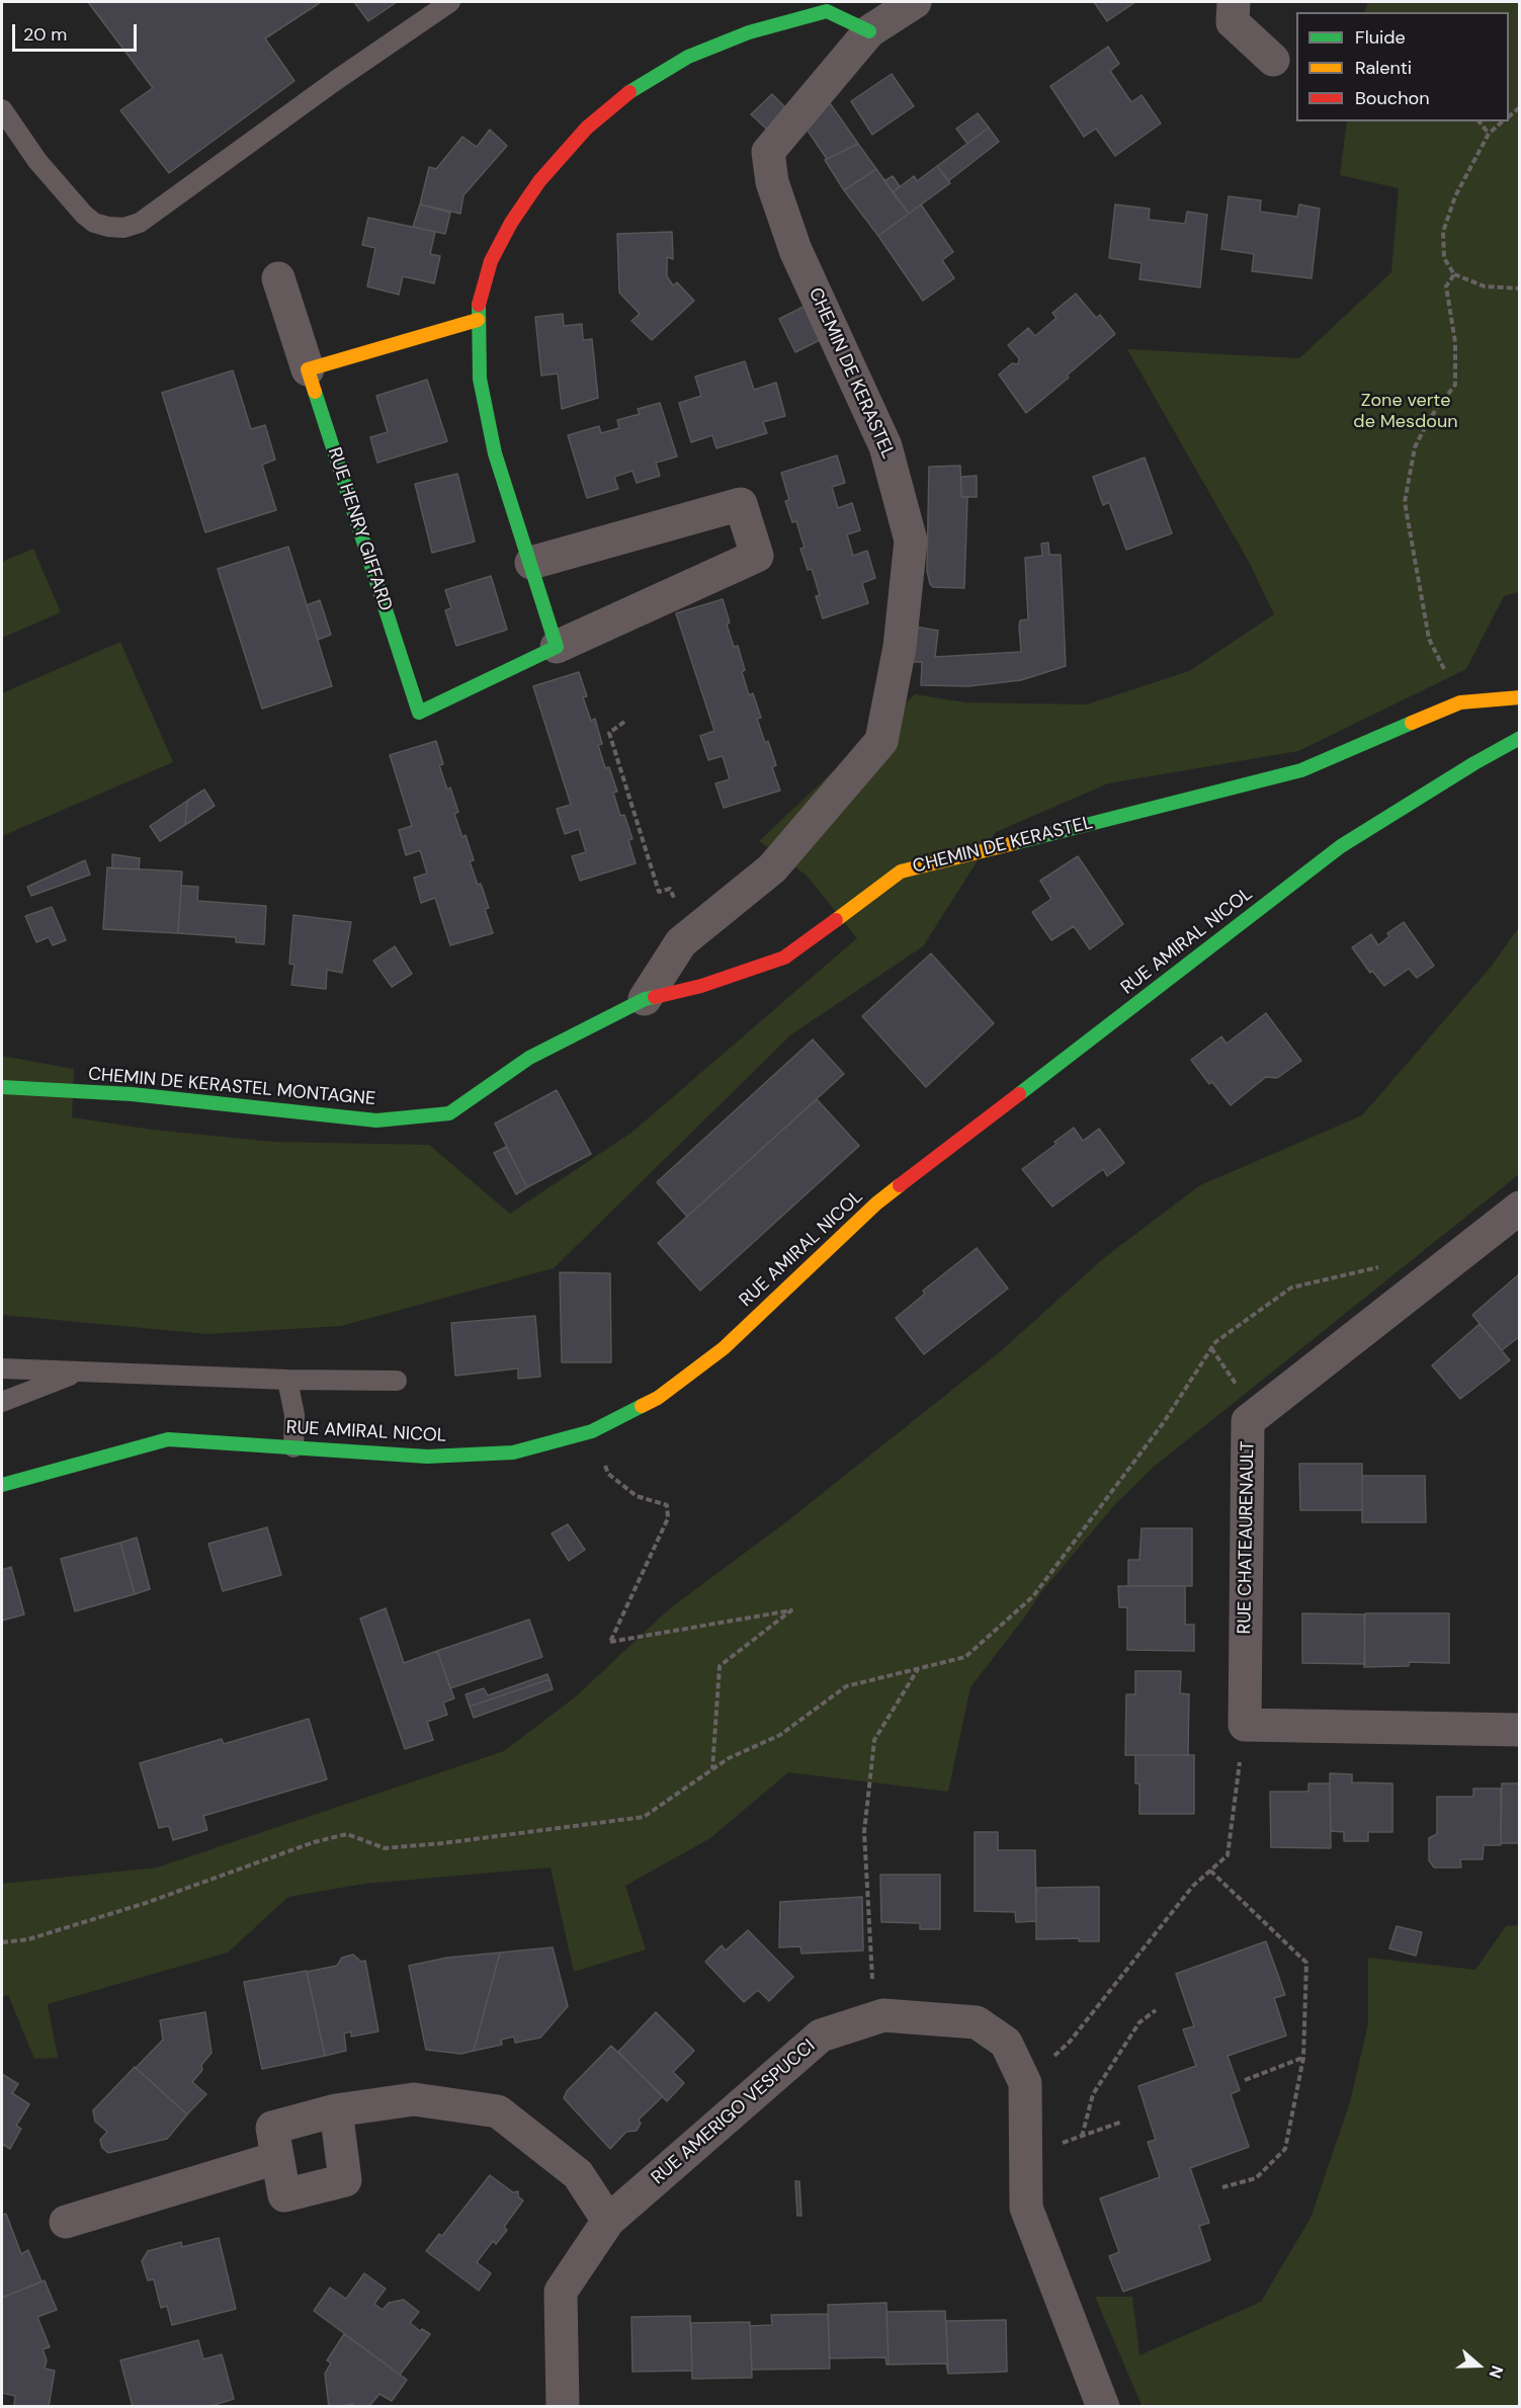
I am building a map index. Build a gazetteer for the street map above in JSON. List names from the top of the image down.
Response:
{
  "streets": {
    "street": [
      "CHEMIN DE KERASTEL",
      "RUE HENRY GIFFARD",
      "RUE AMIRAL NICOL",
      "CHEMIN DE KERASTEL MONTAGNE",
      "RUE CHATEAURENAULT",
      "RUE AMERIGO VESPUCCI"
    ]
  },
  "crossings": [
    ["CHEMIN DE KERASTEL", "CHEMIN DE KERASTEL MONTAGNE"]
  ],
  "parks": ["Zone verte de Mesdoun"],
  "legend": ["Fluide", "Ralenti", "Bouchon"],
  "scale_bar": "20 m",
  "north": "right"
}
